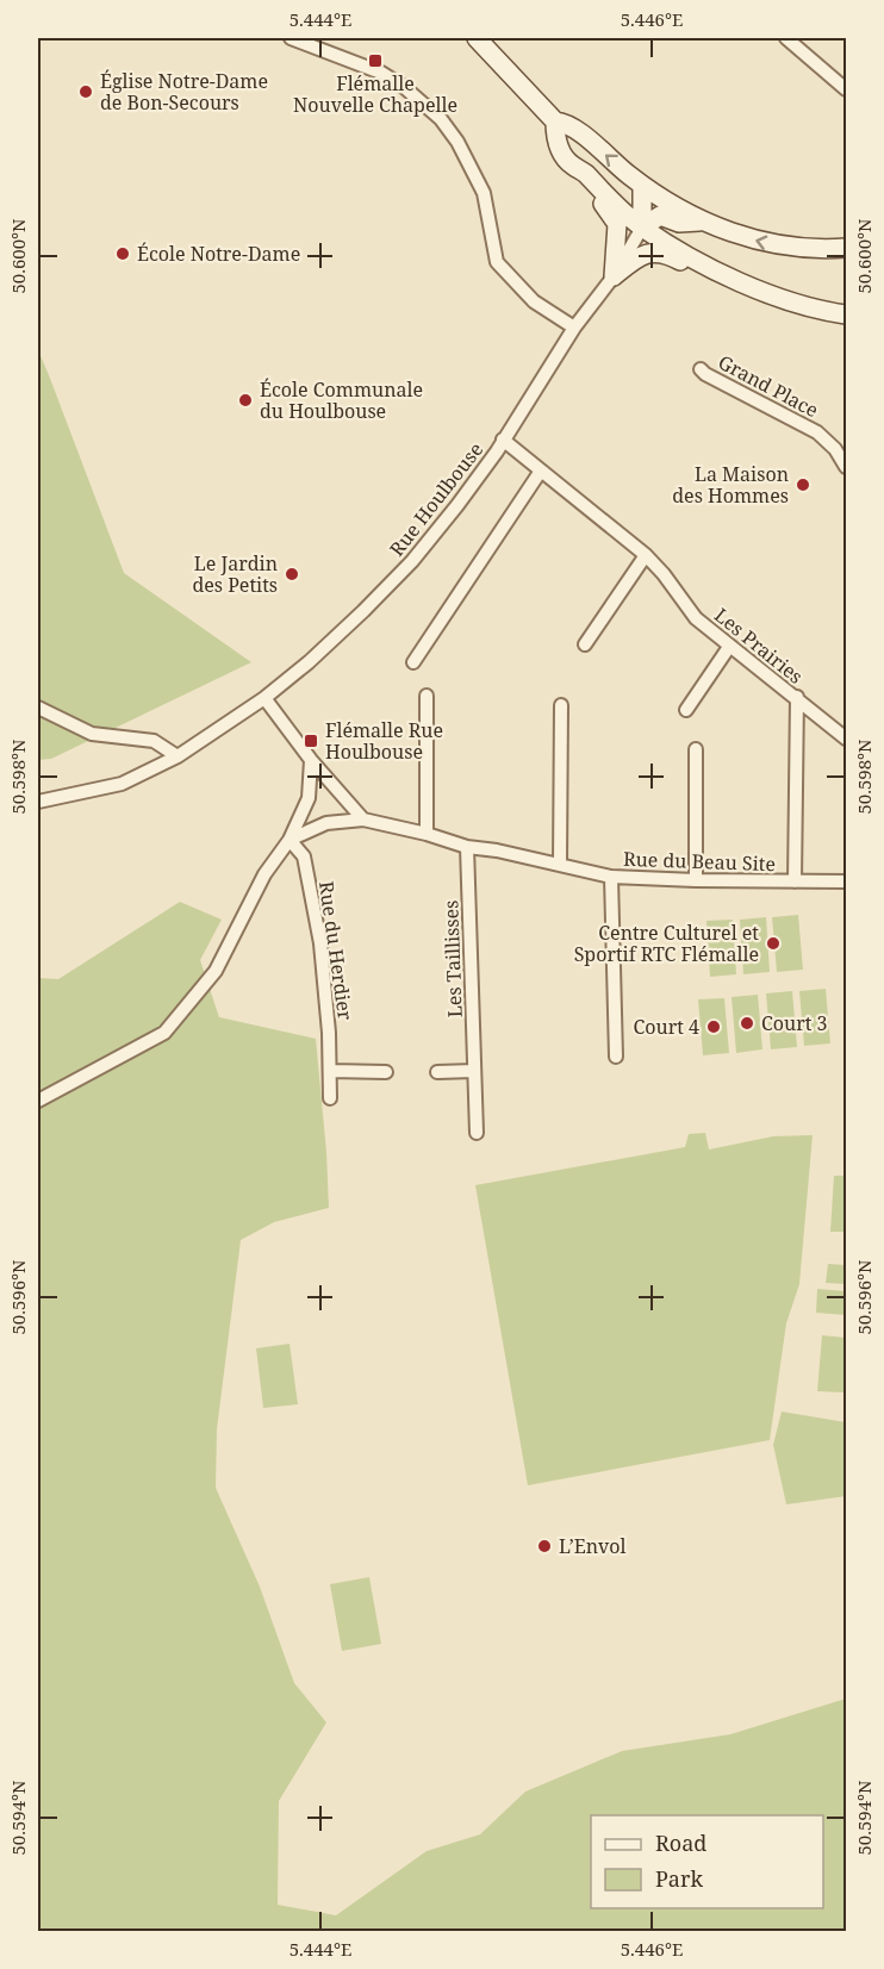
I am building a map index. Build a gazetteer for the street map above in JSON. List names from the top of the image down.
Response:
{
  "streets": {
    "street": [
      "Grand Place",
      "Rue Houlbouse",
      "Les Prairies",
      "Rue du Beau Site",
      "Rue du Herdier",
      "Les Taillisses"
    ]
  },
  "crossings": [
    ["Rue Houlbouse", "Les Prairies"],
    ["Les Prairies", "Rue du Beau Site"],
    ["Rue du Beau Site", "Les Taillisses"]
  ],
  "places": {
    "transit": ["Flémalle Nouvelle Chapelle", "Flémalle Rue Houlbouse"],
    "other": [
      "Église Notre-Dame de Bon-Secours",
      "École Notre-Dame",
      "École Communale du Houlbouse",
      "La Maison des Hommes",
      "Le Jardin des Petits",
      "Centre Culturel et Sportif RTC Flémalle",
      "Court 3",
      "Court 4",
      "L’Envol"
    ]
  },
  "legend": ["Road", "Park"],
  "coordinates": [
    "5.444°E",
    "5.446°E",
    "50.600°N",
    "50.598°N",
    "50.596°N",
    "50.594°N"
  ]
}
